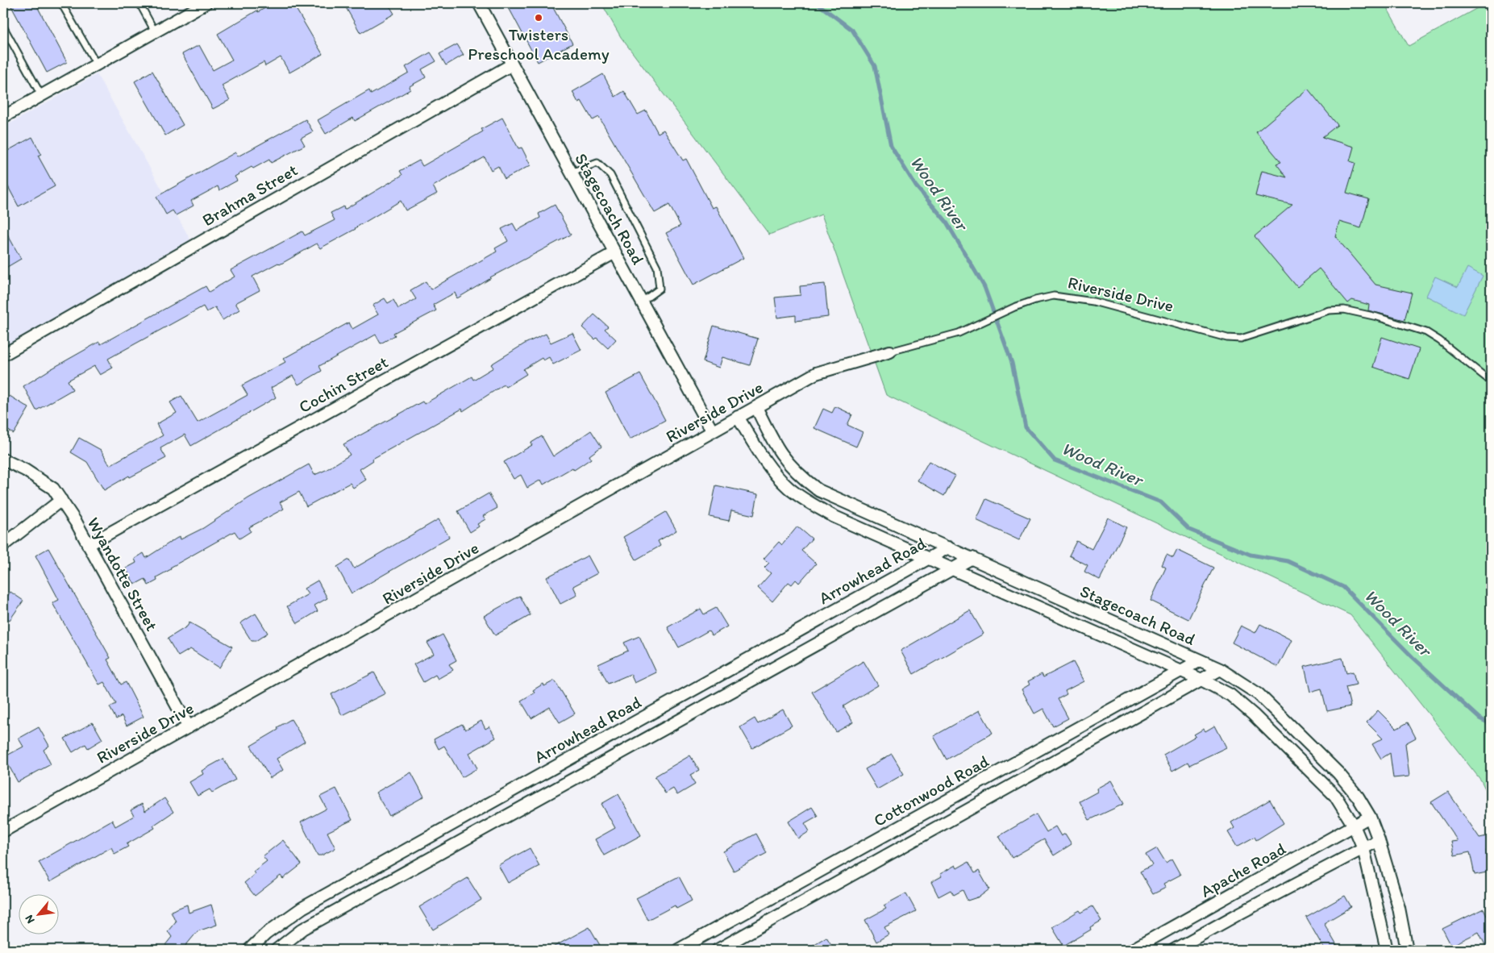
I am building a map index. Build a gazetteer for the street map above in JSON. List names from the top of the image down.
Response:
{
  "streets": {
    "street": [
      "Brahma Street",
      "Stagecoach Road",
      "Riverside Drive",
      "Cochin Street",
      "Arrowhead Road",
      "Wyandotte Street",
      "Cottonwood Road",
      "Apache Road"
    ]
  },
  "crossings": [
    ["Brahma Street", "Stagecoach Road"],
    ["Stagecoach Road", "Riverside Drive"],
    ["Stagecoach Road", "Cochin Street"],
    ["Stagecoach Road", "Arrowhead Road"],
    ["Stagecoach Road", "Cottonwood Road"],
    ["Stagecoach Road", "Apache Road"],
    ["Riverside Drive", "Wyandotte Street"],
    ["Cochin Street", "Wyandotte Street"]
  ],
  "water": ["Wood River"],
  "places": ["Twisters Preschool Academy"],
  "north": "bottom left"
}
